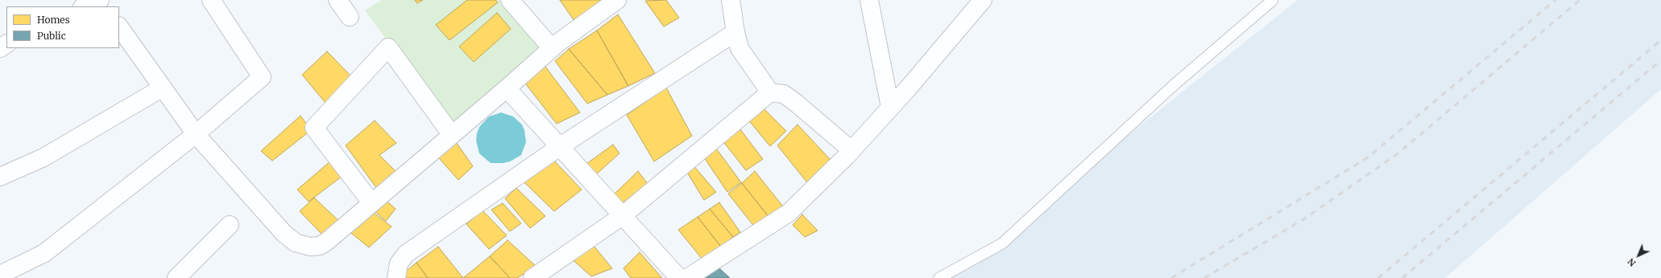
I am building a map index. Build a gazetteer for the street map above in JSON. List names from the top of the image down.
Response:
{
  "legend": ["Homes", "Public"],
  "north": "bottom left"
}
